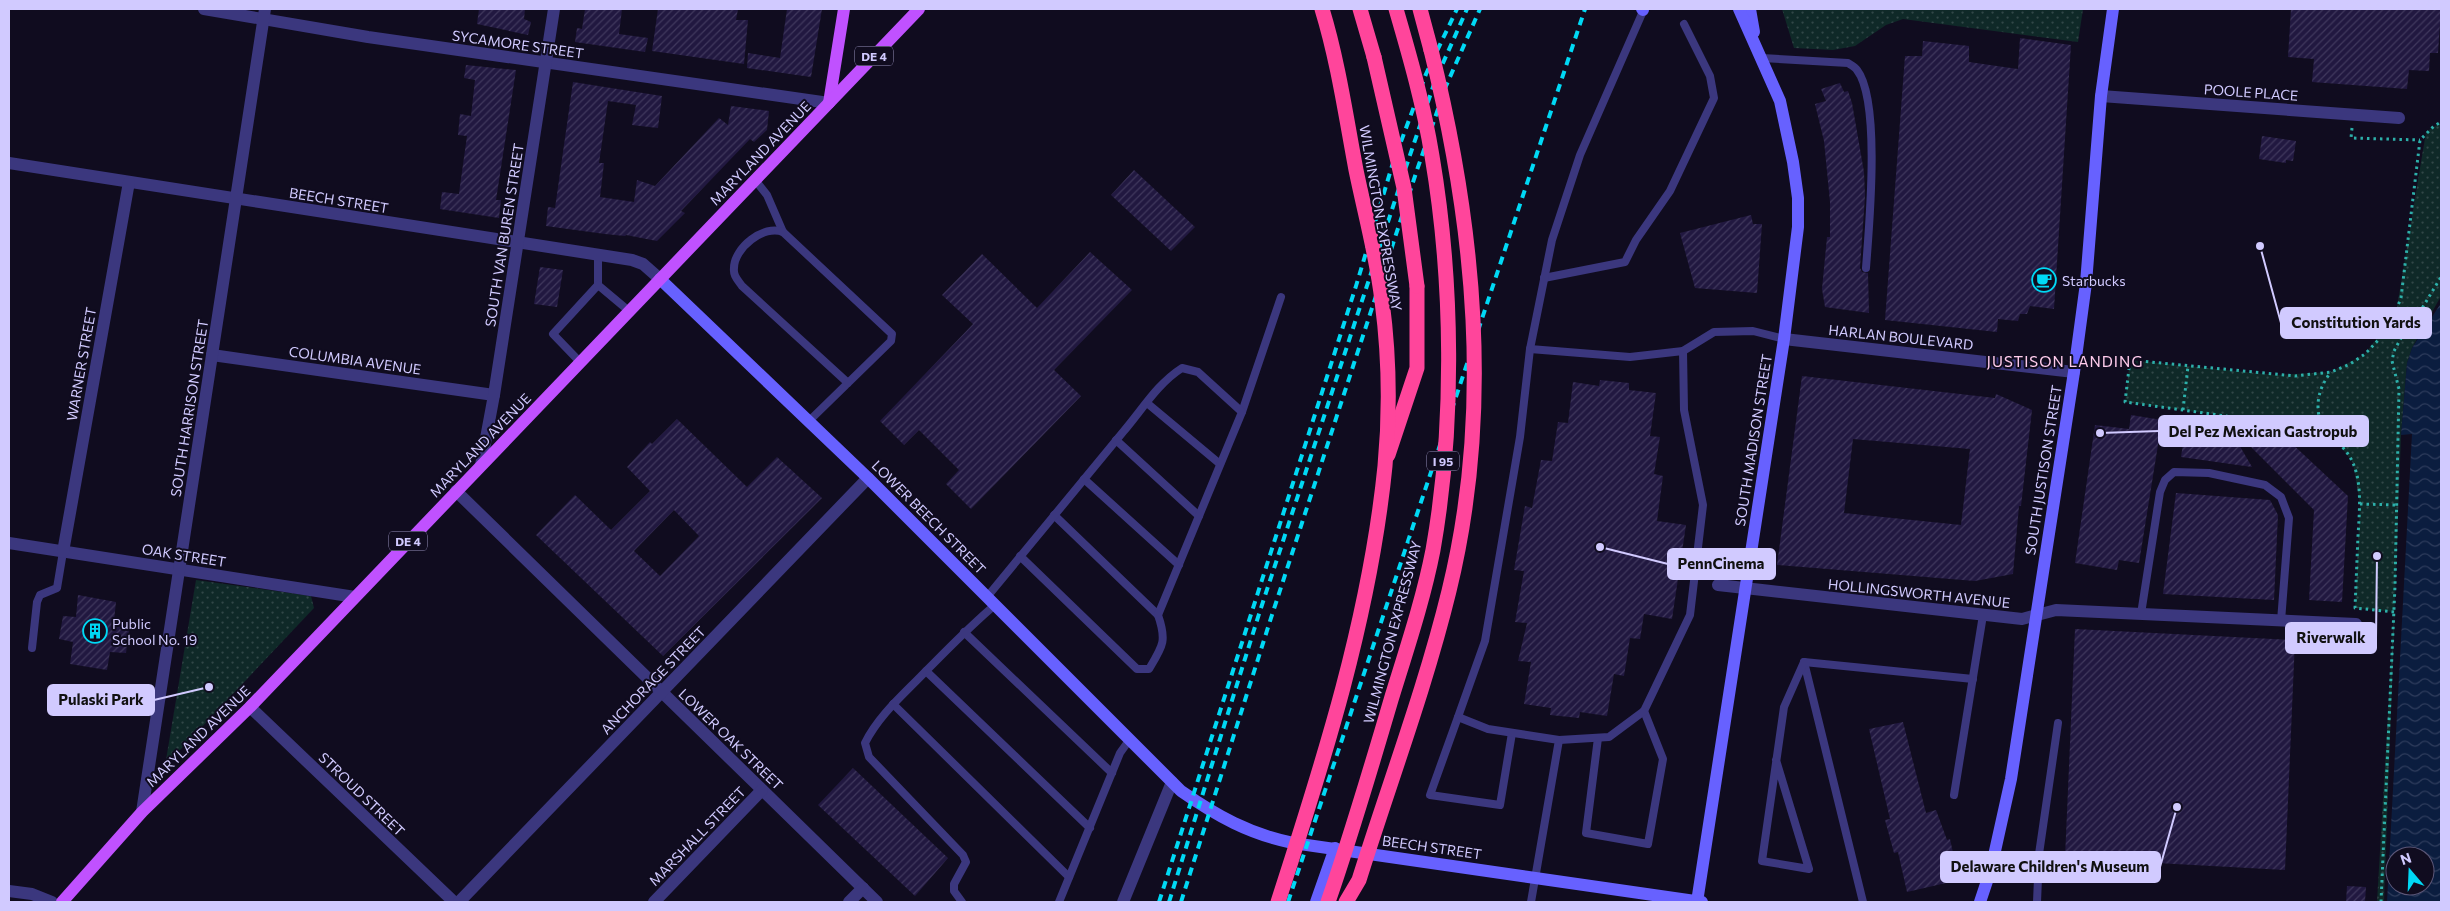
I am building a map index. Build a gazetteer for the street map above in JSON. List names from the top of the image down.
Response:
{
  "streets": {
    "highway": ["WILMINGTON EXPRESSWAY", "I 95"],
    "main road": ["DE 4", "MARYLAND AVENUE"],
    "street": [
      "SYCAMORE STREET",
      "POOLE PLACE",
      "BEECH STREET",
      "SOUTH VAN BUREN STREET",
      "HARLAN BOULEVARD",
      "COLUMBIA AVENUE",
      "WARNER STREET",
      "SOUTH HARRISON STREET",
      "SOUTH MADISON STREET",
      "SOUTH JUSTISON STREET",
      "LOWER BEECH STREET",
      "OAK STREET",
      "HOLLINGSWORTH AVENUE",
      "ANCHORAGE STREET",
      "LOWER OAK STREET",
      "STROUD STREET",
      "MARSHALL STREET"
    ]
  },
  "crossings": [
    ["SYCAMORE STREET", "MARYLAND AVENUE"],
    ["SYCAMORE STREET", "SOUTH VAN BUREN STREET"],
    ["SYCAMORE STREET", "SOUTH HARRISON STREET"],
    ["POOLE PLACE", "SOUTH JUSTISON STREET"],
    ["MARYLAND AVENUE", "BEECH STREET"],
    ["MARYLAND AVENUE", "SOUTH VAN BUREN STREET"],
    ["MARYLAND AVENUE", "SOUTH HARRISON STREET"],
    ["MARYLAND AVENUE", "LOWER BEECH STREET"],
    ["MARYLAND AVENUE", "OAK STREET"],
    ["MARYLAND AVENUE", "LOWER OAK STREET"],
    ["MARYLAND AVENUE", "STROUD STREET"],
    ["BEECH STREET", "SOUTH VAN BUREN STREET"],
    ["BEECH STREET", "WARNER STREET"],
    ["BEECH STREET", "SOUTH HARRISON STREET"],
    ["BEECH STREET", "SOUTH MADISON STREET"],
    ["BEECH STREET", "LOWER BEECH STREET"],
    ["SOUTH VAN BUREN STREET", "COLUMBIA AVENUE"],
    ["HARLAN BOULEVARD", "SOUTH MADISON STREET"],
    ["HARLAN BOULEVARD", "SOUTH JUSTISON STREET"],
    ["COLUMBIA AVENUE", "SOUTH HARRISON STREET"],
    ["WARNER STREET", "OAK STREET"],
    ["SOUTH HARRISON STREET", "OAK STREET"],
    ["SOUTH MADISON STREET", "HOLLINGSWORTH AVENUE"],
    ["SOUTH JUSTISON STREET", "HOLLINGSWORTH AVENUE"],
    ["LOWER BEECH STREET", "ANCHORAGE STREET"],
    ["ANCHORAGE STREET", "LOWER OAK STREET"],
    ["LOWER OAK STREET", "MARSHALL STREET"]
  ],
  "districts": ["JUSTISON LANDING"],
  "places": {
    "other": [
      "Constitution Yards",
      "Del Pez Mexican Gastropub",
      "PennCinema",
      "Riverwalk",
      "Pulaski Park",
      "Delaware Children's Museum"
    ],
    "cafe": ["Starbucks"],
    "building": ["Public School No. 19"]
  },
  "north": "top"
}
